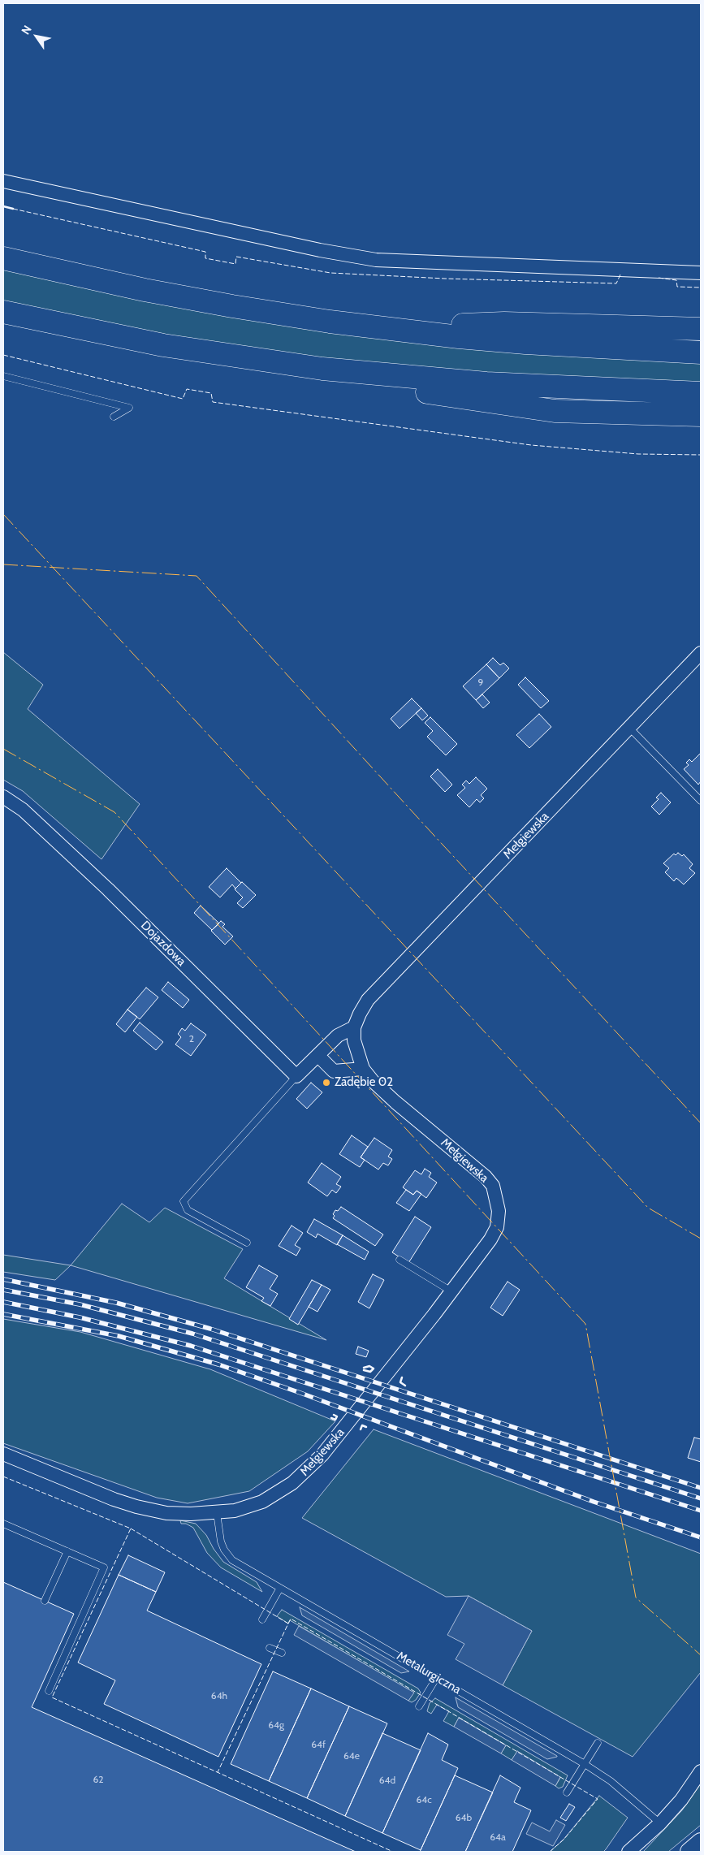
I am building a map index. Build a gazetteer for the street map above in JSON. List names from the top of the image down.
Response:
{
  "streets": {
    "street": ["Mełgiewska", "Dojazdowa"],
    "lane": ["Metalurgiczna"]
  },
  "crossings": [
    ["Mełgiewska", "Metalurgiczna"]
  ],
  "places": ["Zadębie 02"],
  "house_numbers": [
    "9",
    "2",
    "64h",
    "64g",
    "64f",
    "64e",
    "62",
    "64d",
    "64c",
    "64b",
    "64a"
  ],
  "north": "top left"
}
